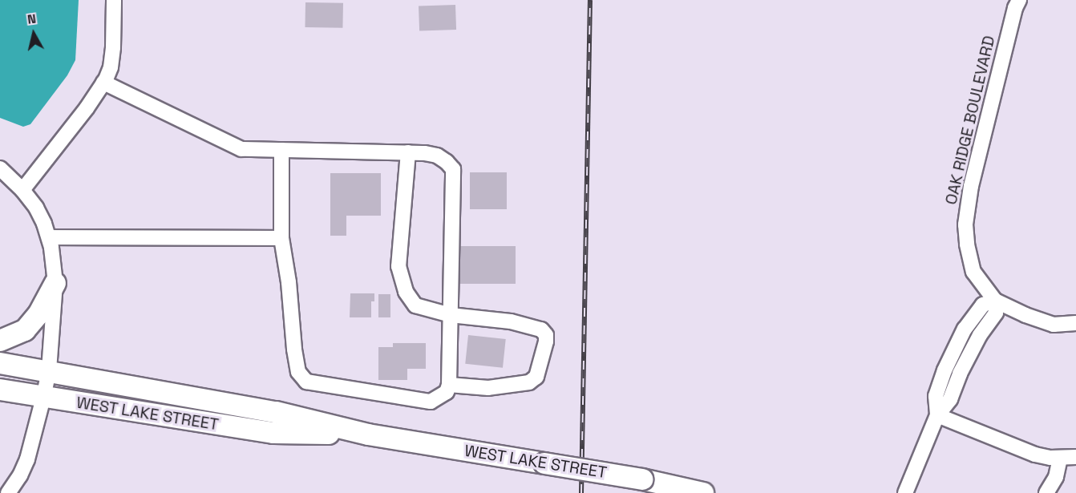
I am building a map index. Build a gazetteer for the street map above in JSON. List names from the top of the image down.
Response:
{
  "streets": {
    "highway": ["WEST LAKE STREET"],
    "street": ["OAK RIDGE BOULEVARD"]
  },
  "north": "top"
}
